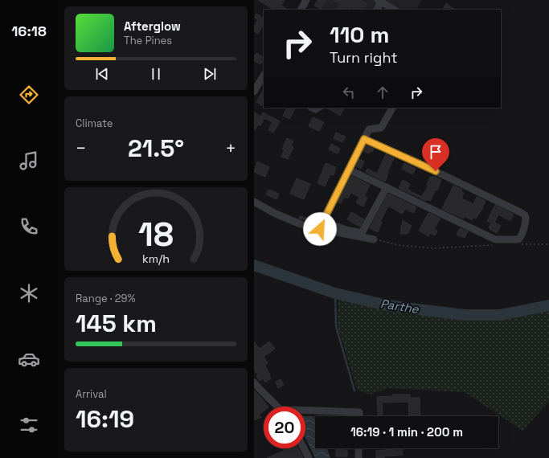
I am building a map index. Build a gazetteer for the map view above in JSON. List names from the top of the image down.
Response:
{
  "water": ["Parthe"],
  "page": {
    "tabs": "16:18",
    "turn": ["110 m", "Turn right"],
    "song": ["Afterglow", "The Pines"],
    "tile": [
      "Climate",
      ["Range · 29%", "145 km"],
      ["Arrival", "16:19"]
    ],
    "heat": ["−", "21.5°", "+"],
    "limit": "20",
    "trip": "16:19 · 1 min · 200 m",
    "gauge": ["18", "km/h"]
  }
}
